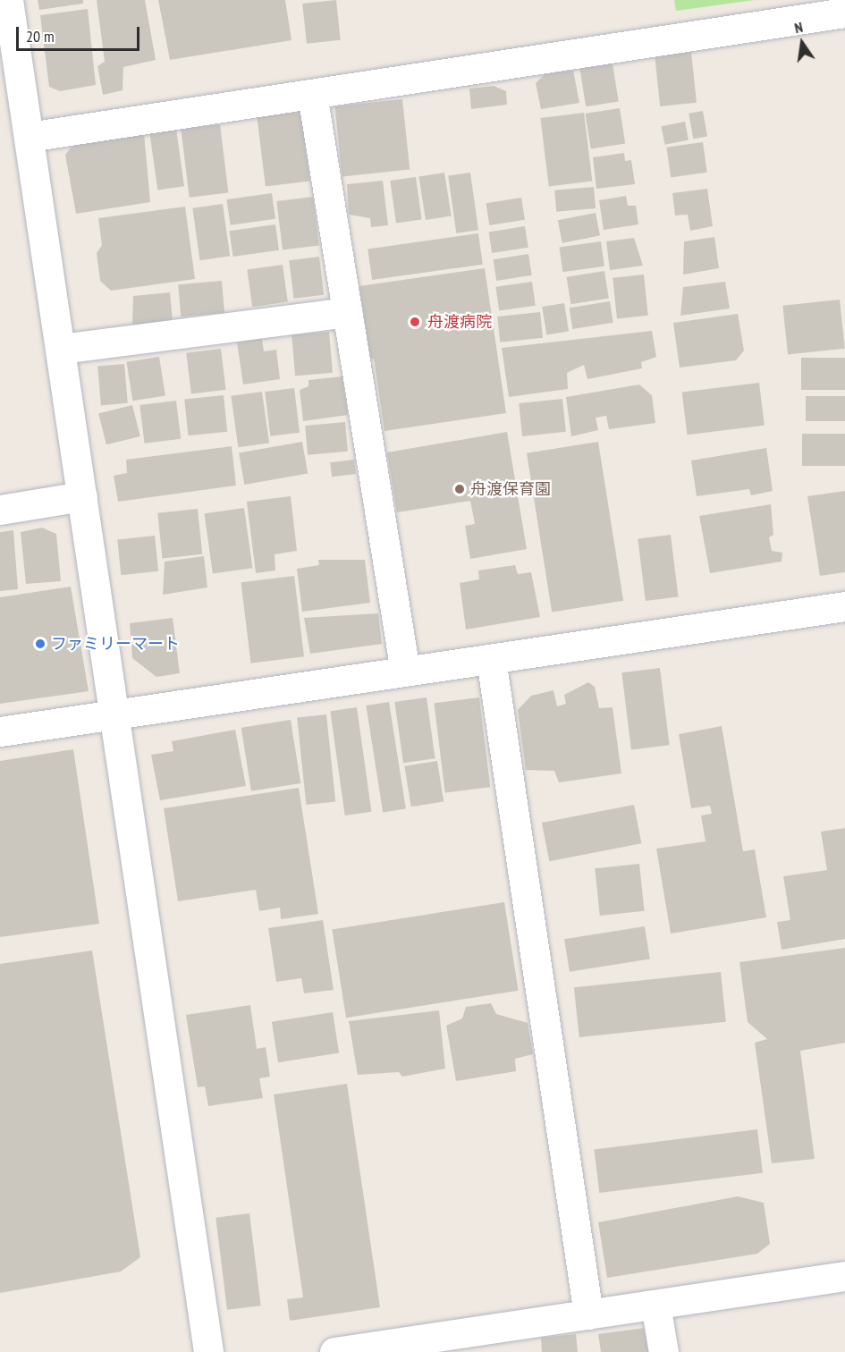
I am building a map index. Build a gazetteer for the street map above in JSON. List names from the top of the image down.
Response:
{
  "places": ["舟渡病院", "舟渡保育園", "ファミリーマート"],
  "scale_bar": "20 m",
  "north": "top"
}
